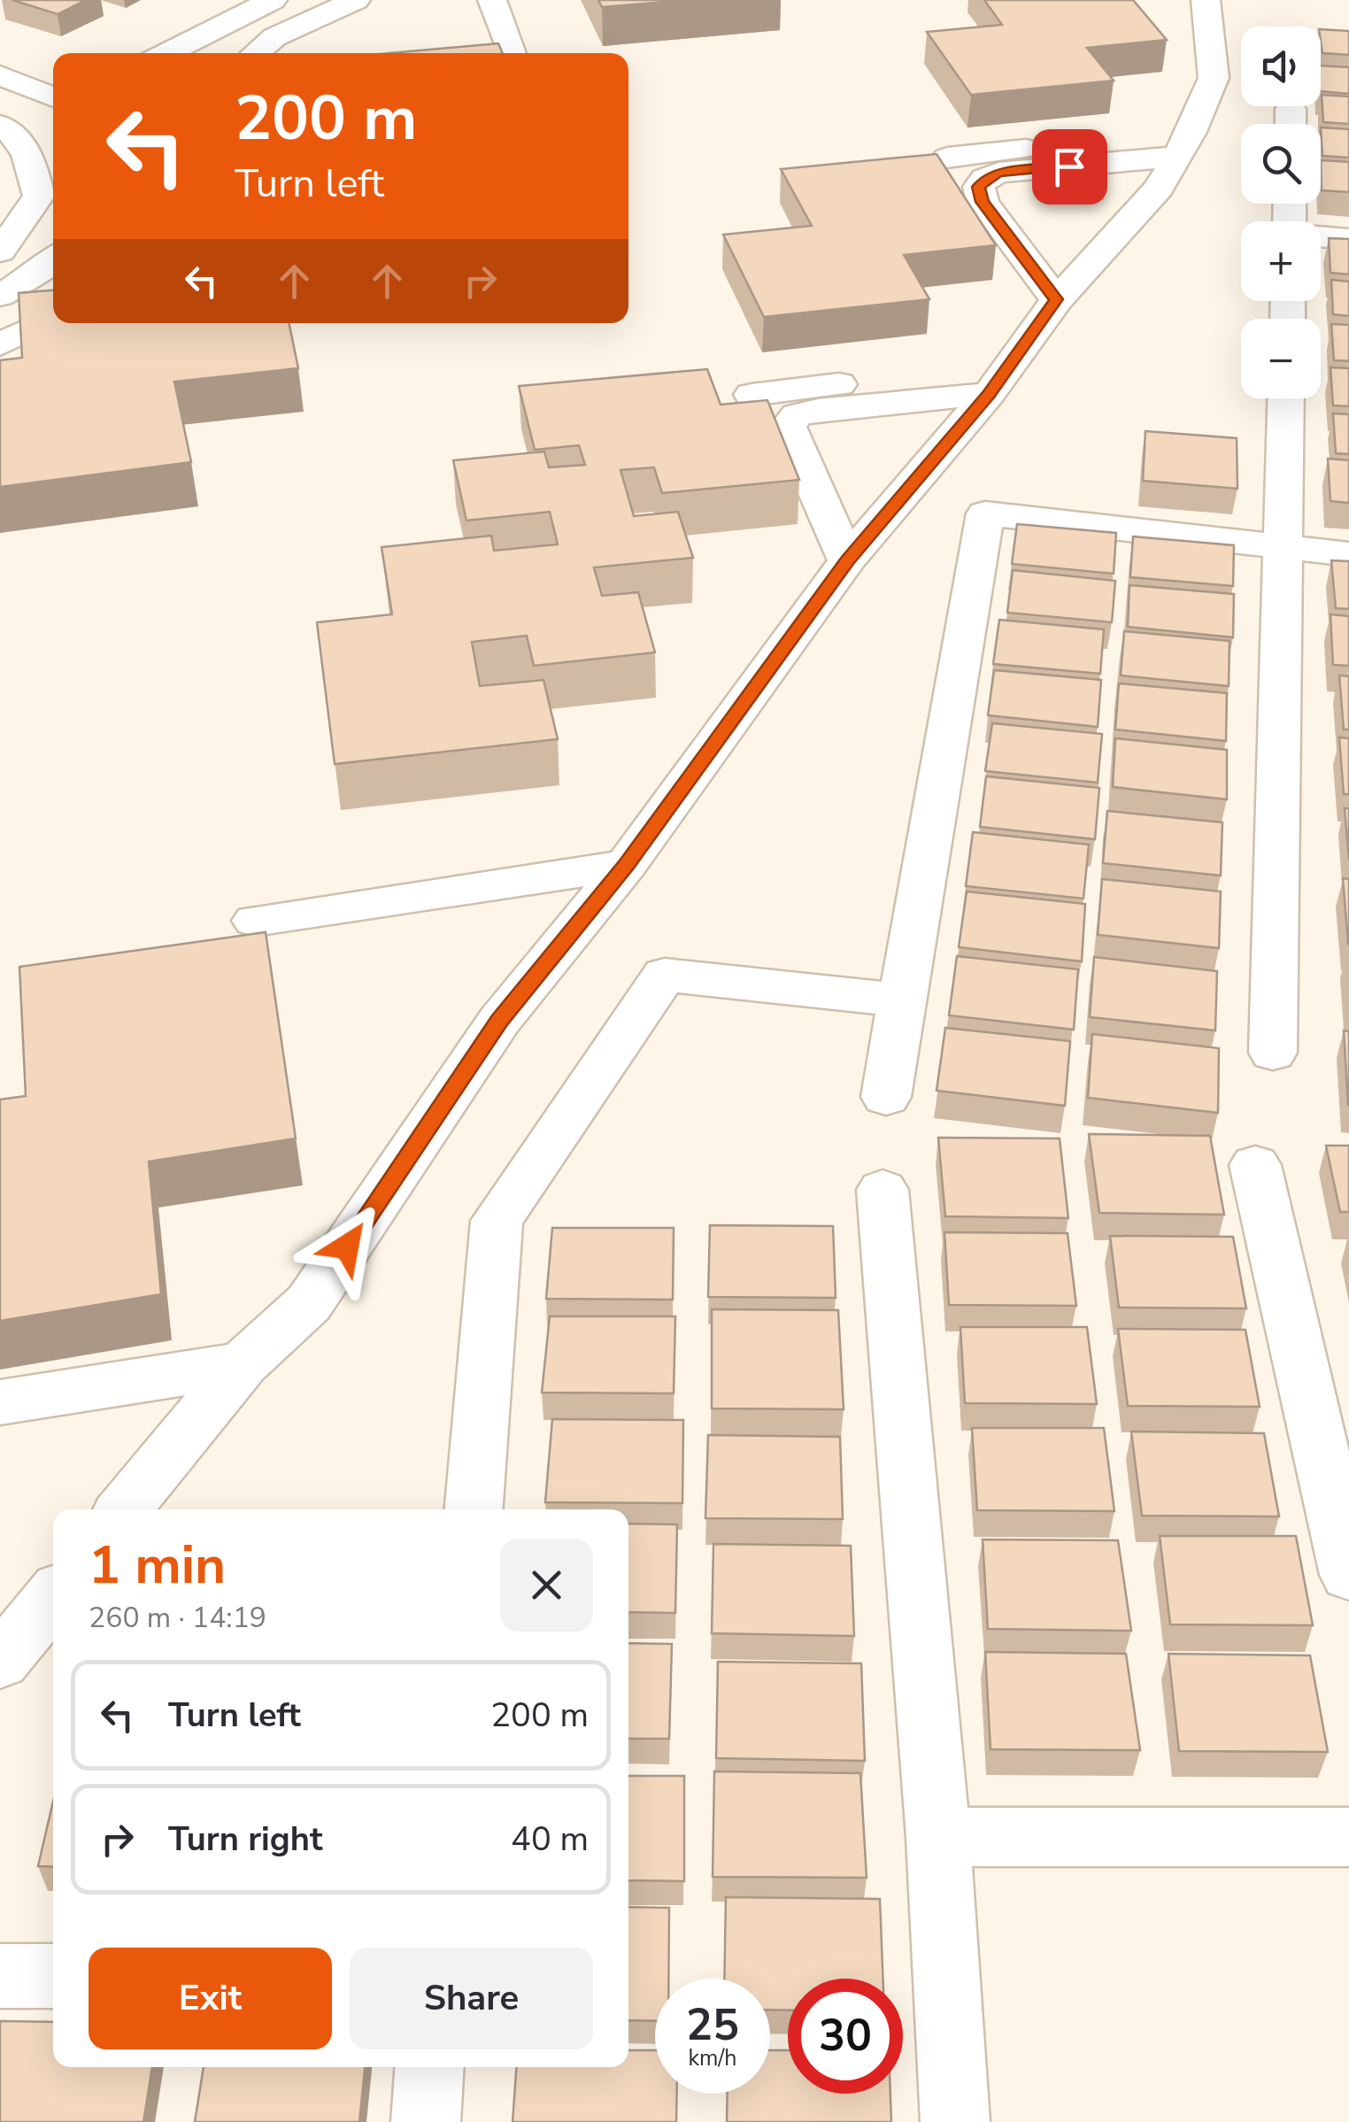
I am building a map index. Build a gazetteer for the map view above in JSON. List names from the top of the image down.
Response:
{
  "page": {
    "map_buttons": ["+", "−"],
    "turn": ["200 m", "Turn left"],
    "heading": ["1 min", "260 m · 14:19"],
    "list": [
      {
        "name": "Turn left",
        "value": "200 m"
      },
      {
        "name": "Turn right",
        "value": "40 m"
      }
    ],
    "buttons": ["Exit", "Share"],
    "speed": "25 km/h",
    "limit": "30"
  }
}
